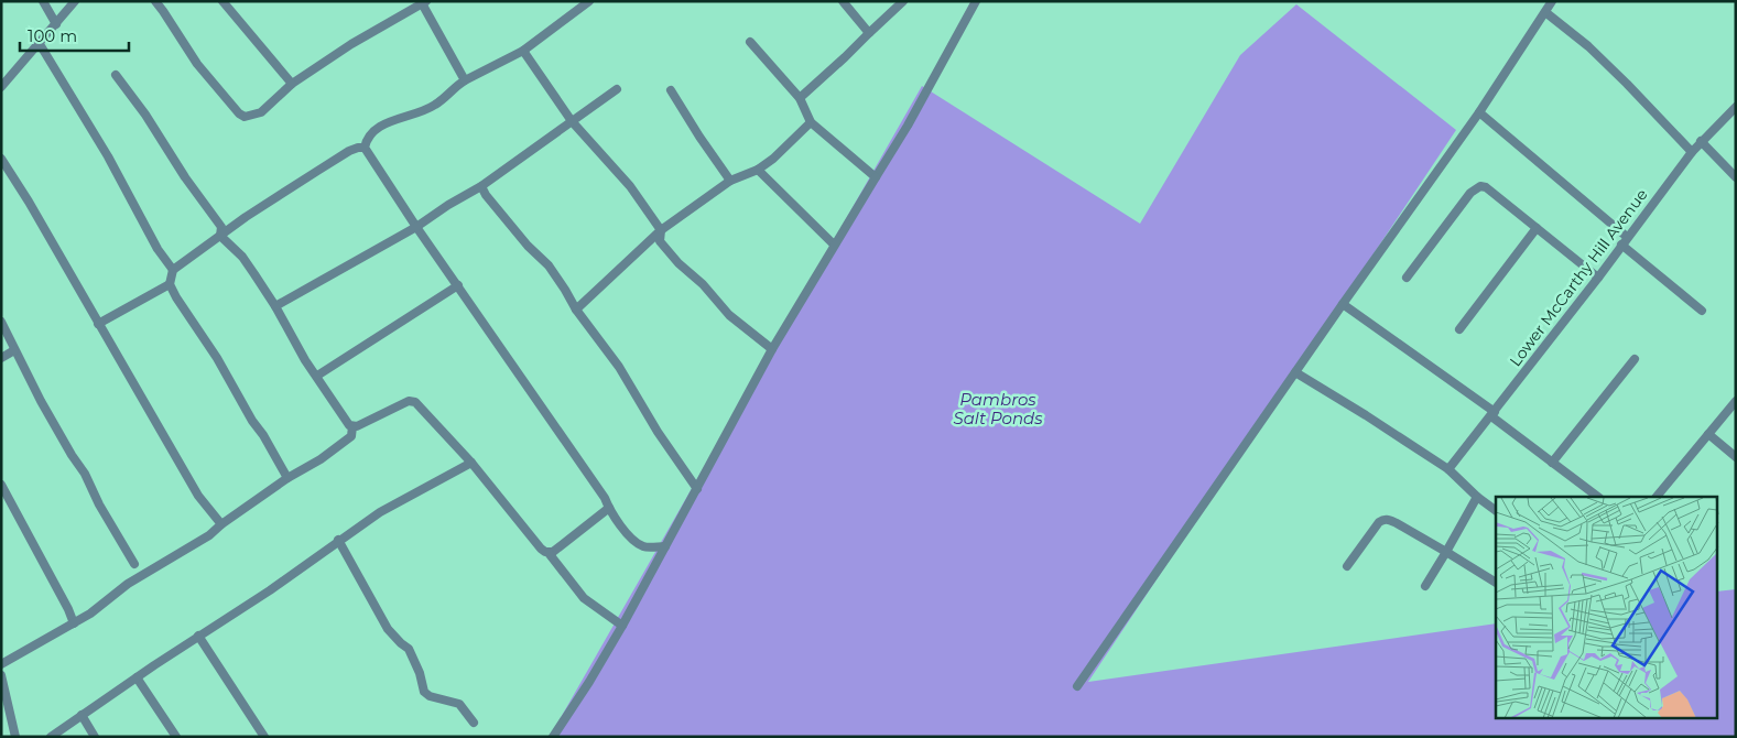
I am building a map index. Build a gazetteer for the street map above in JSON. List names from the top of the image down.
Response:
{
  "streets": {
    "street": ["Lower McCarthy Hill Avenue"]
  },
  "water": ["Pambros Salt Ponds"],
  "scale_bar": "100 m"
}
